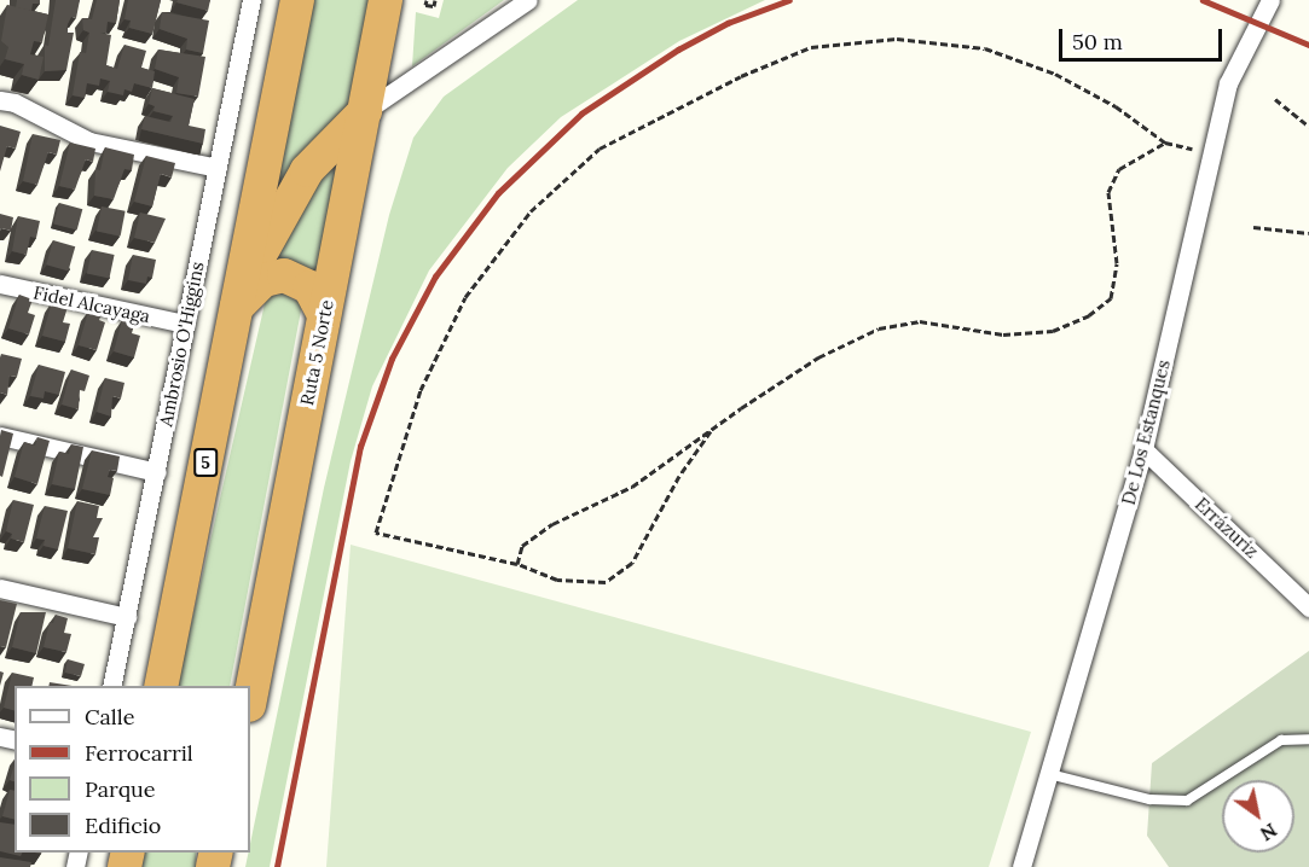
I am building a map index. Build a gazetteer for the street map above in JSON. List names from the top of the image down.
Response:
{
  "streets": {
    "highway": ["Ruta 5 Norte", "5"],
    "street": [
      "Fidel Alcayaga",
      "Ambrosio O'Higgins",
      "De Los Estanques",
      "Errázuriz"
    ]
  },
  "crossings": [
    ["Fidel Alcayaga", "Ambrosio O'Higgins"],
    ["De Los Estanques", "Errázuriz"]
  ],
  "legend": [
    "Calle",
    "Ferrocarril",
    "Parque",
    "Edificio"
  ],
  "scale_bar": "50 m",
  "north": "bottom right"
}
